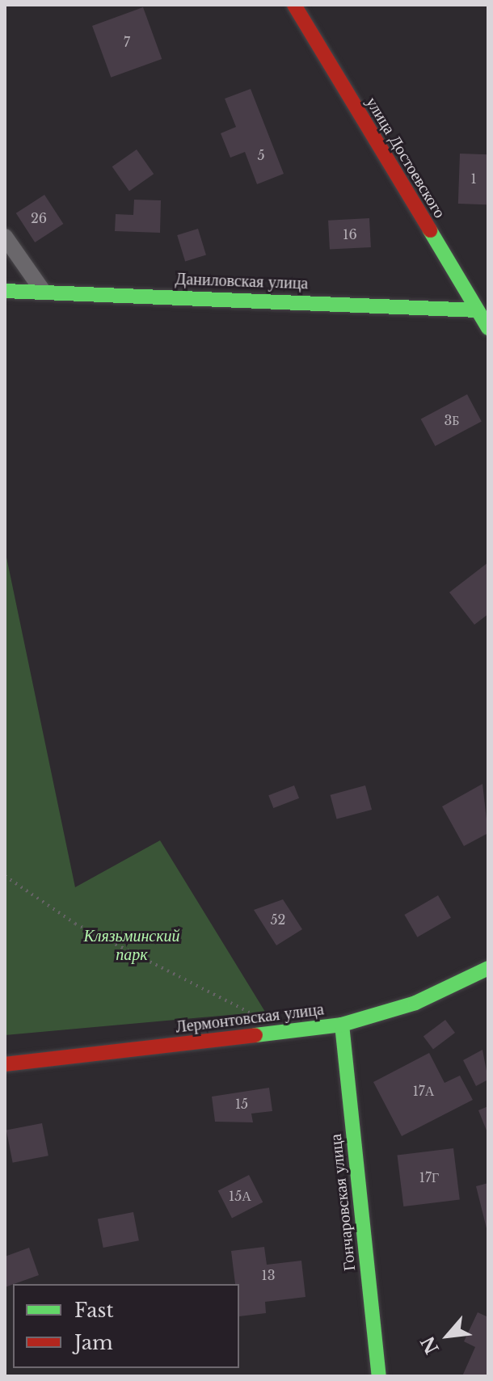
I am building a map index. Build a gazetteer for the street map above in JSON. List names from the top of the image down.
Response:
{
  "streets": {
    "street": [
      "улица Достоевского",
      "Даниловская улица",
      "Лермонтовская улица",
      "Гончаровская улица"
    ]
  },
  "crossings": [
    ["улица Достоевского", "Даниловская улица"],
    ["Лермонтовская улица", "Гончаровская улица"]
  ],
  "parks": ["Клязьминский парк"],
  "house_numbers": [
    "7",
    "5",
    "1",
    "26",
    "16",
    "3Б",
    "52",
    "17А",
    "15",
    "17Г",
    "15А",
    "13"
  ],
  "legend": ["Fast", "Jam"],
  "north": "bottom left"
}
